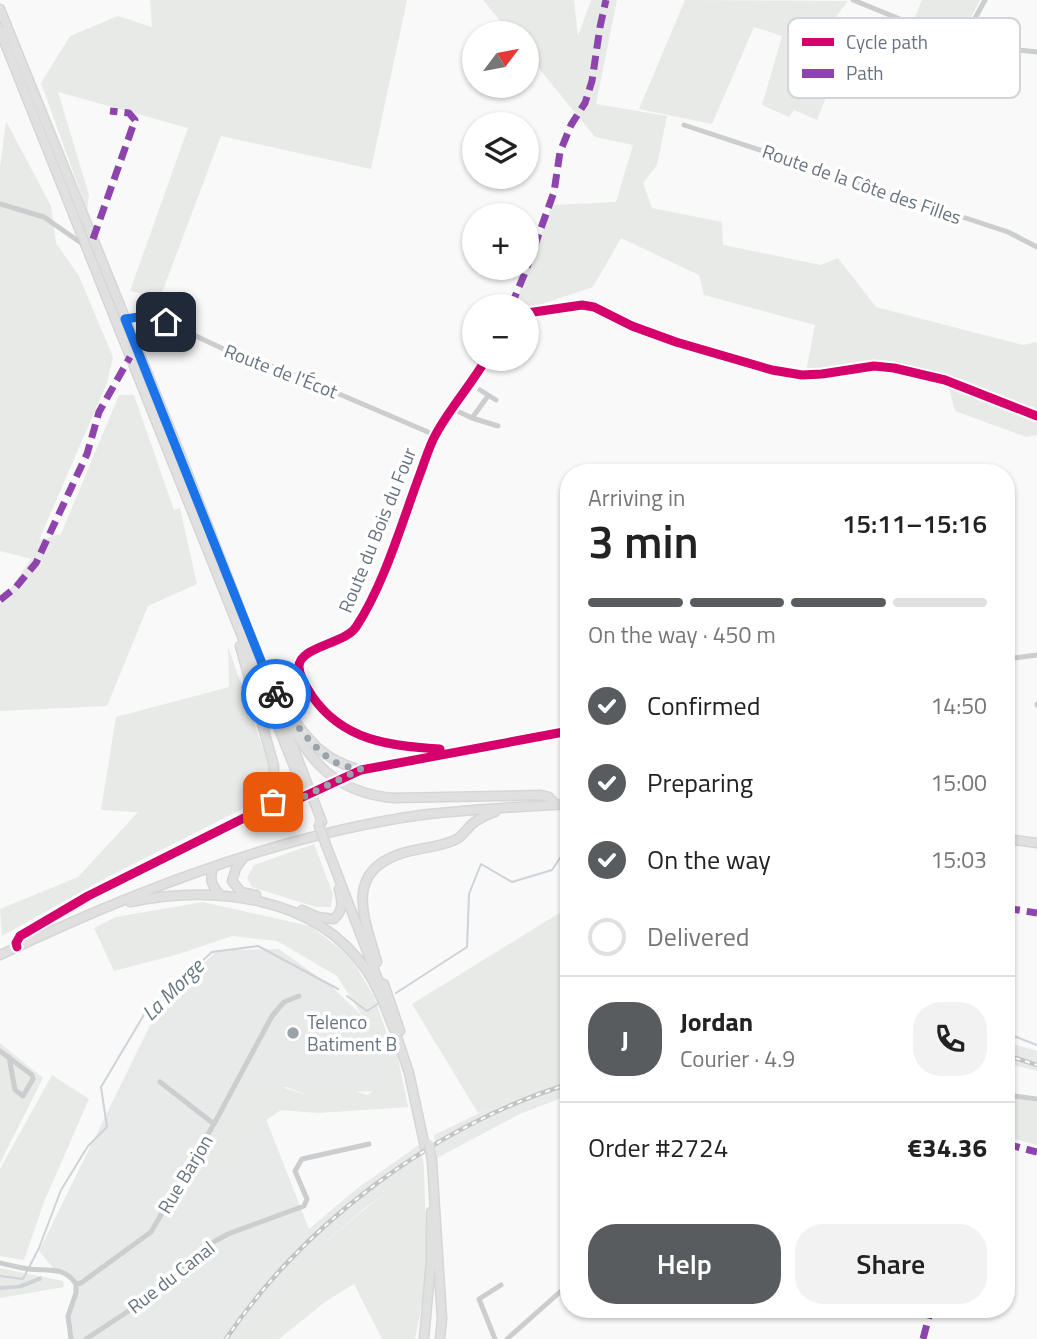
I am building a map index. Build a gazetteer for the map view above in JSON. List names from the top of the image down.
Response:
{
  "streets": {
    "street": [
      "Route de la Côte des Filles",
      "Route de l'Écot",
      "Route du Bois du Four",
      "Rue Barjon",
      "Rue du Canal"
    ]
  },
  "crossings": [
    ["Route de l'Écot", "Route du Bois du Four"]
  ],
  "water": ["La Morge"],
  "places": ["Telenco Batiment B"],
  "legend": ["Cycle path", "Path"],
  "north": "top right",
  "page": {
    "map_buttons": ["+", "−"],
    "heading": ["3 min", "Arriving in", "15:11–15:16"],
    "panel": [
      "Jordan",
      "Courier · 4.9",
      "Order #2724",
      "€34.36"
    ],
    "bar": "On the way · 450 m",
    "list": [
      ["Confirmed", "14:50"],
      ["Preparing", "15:00"],
      ["On the way", "15:03"],
      "Delivered"
    ],
    "round": "J",
    "buttons": ["Help", "Share"]
  }
}
